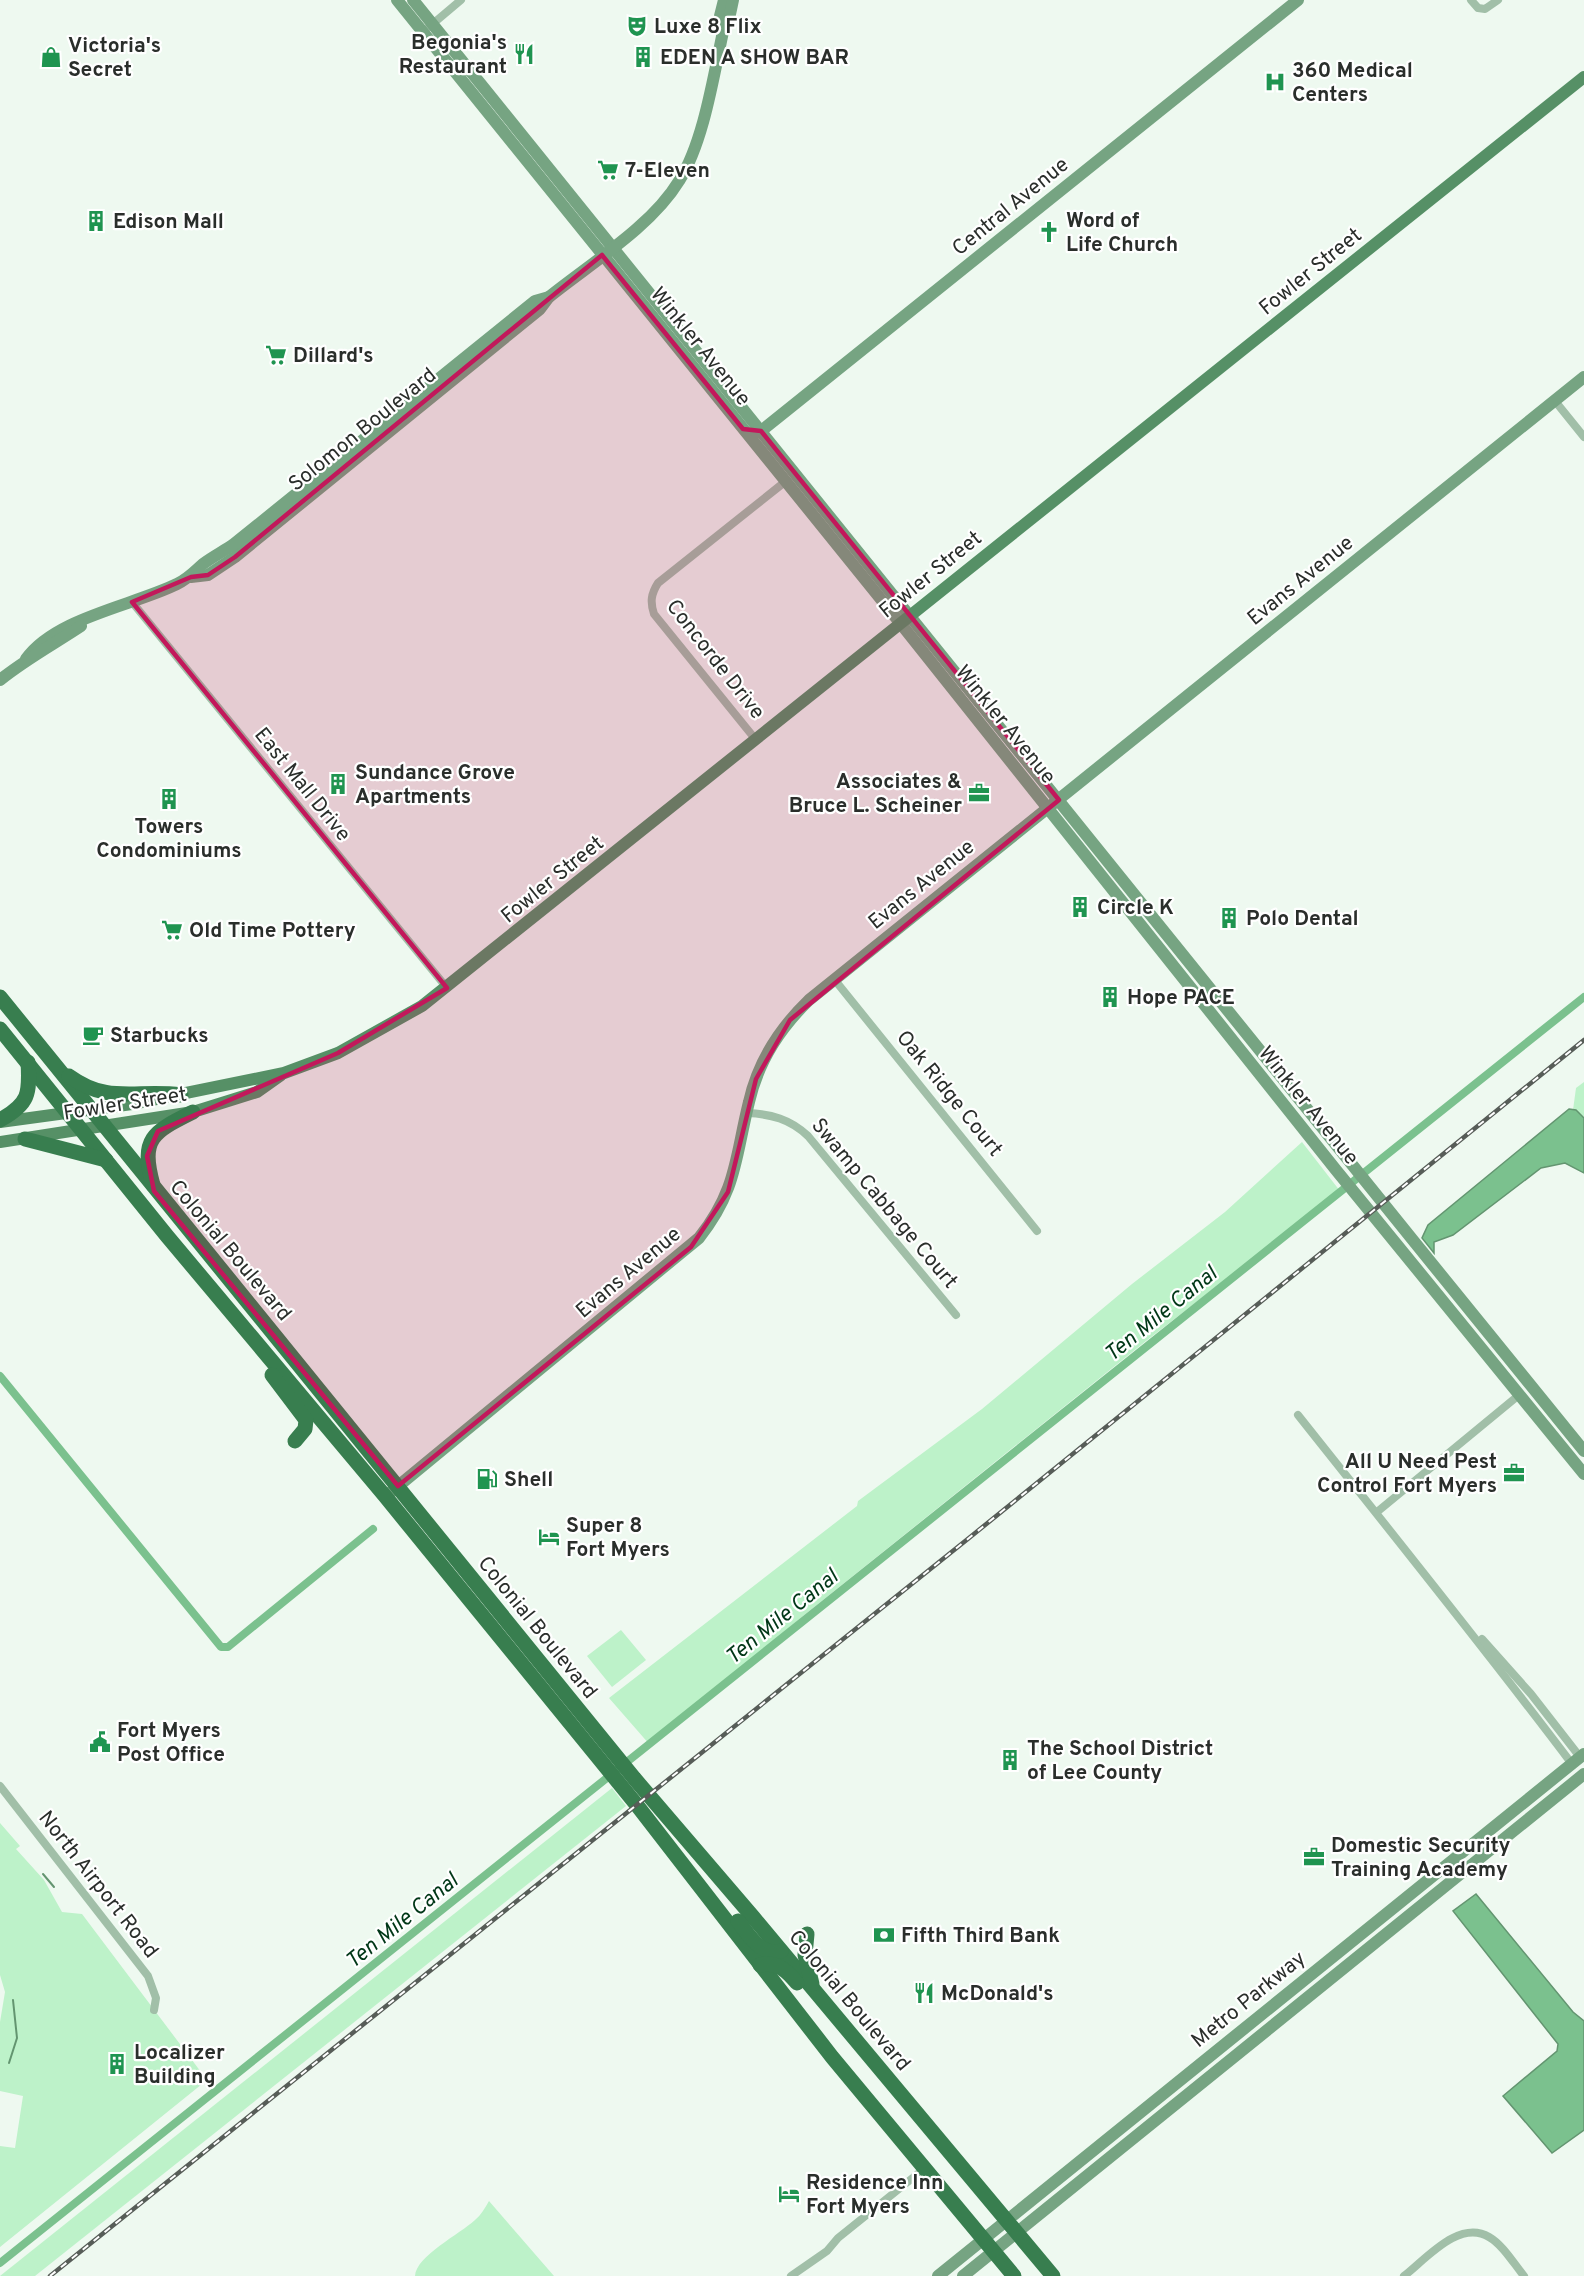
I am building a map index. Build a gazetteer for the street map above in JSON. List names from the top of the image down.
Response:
{
  "streets": {
    "highway": ["Colonial Boulevard"],
    "main road": ["Fowler Street"],
    "street": [
      "Central Avenue",
      "Winkler Avenue",
      "Solomon Boulevard",
      "Evans Avenue",
      "Concorde Drive",
      "East Mall Drive",
      "Oak Ridge Court",
      "Swamp Cabbage Court",
      "North Airport Road",
      "Metro Parkway"
    ]
  },
  "crossings": [
    ["Central Avenue", "Winkler Avenue"],
    ["Fowler Street", "Winkler Avenue"],
    ["Fowler Street", "Concorde Drive"],
    ["Fowler Street", "East Mall Drive"],
    ["Fowler Street", "Colonial Boulevard"],
    ["Winkler Avenue", "Solomon Boulevard"],
    ["Winkler Avenue", "Evans Avenue"],
    ["Winkler Avenue", "Concorde Drive"],
    ["Solomon Boulevard", "East Mall Drive"],
    ["Evans Avenue", "Oak Ridge Court"],
    ["Evans Avenue", "Swamp Cabbage Court"],
    ["Evans Avenue", "Colonial Boulevard"],
    ["Colonial Boulevard", "Metro Parkway"]
  ],
  "water": ["Ten Mile Canal"],
  "places": {
    "theatre": ["Luxe 8 Flix"],
    "restaurant": ["Begonia's Restaurant", "McDonald's"],
    "shop": ["Victoria's Secret"],
    "building": [
      "EDEN A SHOW BAR",
      "Edison Mall",
      "Sundance Grove Apartments",
      "Towers Condominiums",
      "Circle K",
      "Polo Dental",
      "Hope PACE",
      "The School District of Lee County",
      "Localizer Building"
    ],
    "hospital": ["360 Medical Centers"],
    "supermarket": ["7-Eleven", "Dillard's", "Old Time Pottery"],
    "church": ["Word of Life Church"],
    "office": ["Associates & Bruce L. Scheiner", "All U Need Pest Control Fort Myers", "Domestic Security Training Academy"],
    "cafe": ["Starbucks"],
    "fuel station": ["Shell"],
    "hotel": ["Super 8 Fort Myers", "Residence Inn Fort Myers"],
    "public building": ["Fort Myers Post Office"],
    "bank": ["Fifth Third Bank"]
  }
}
